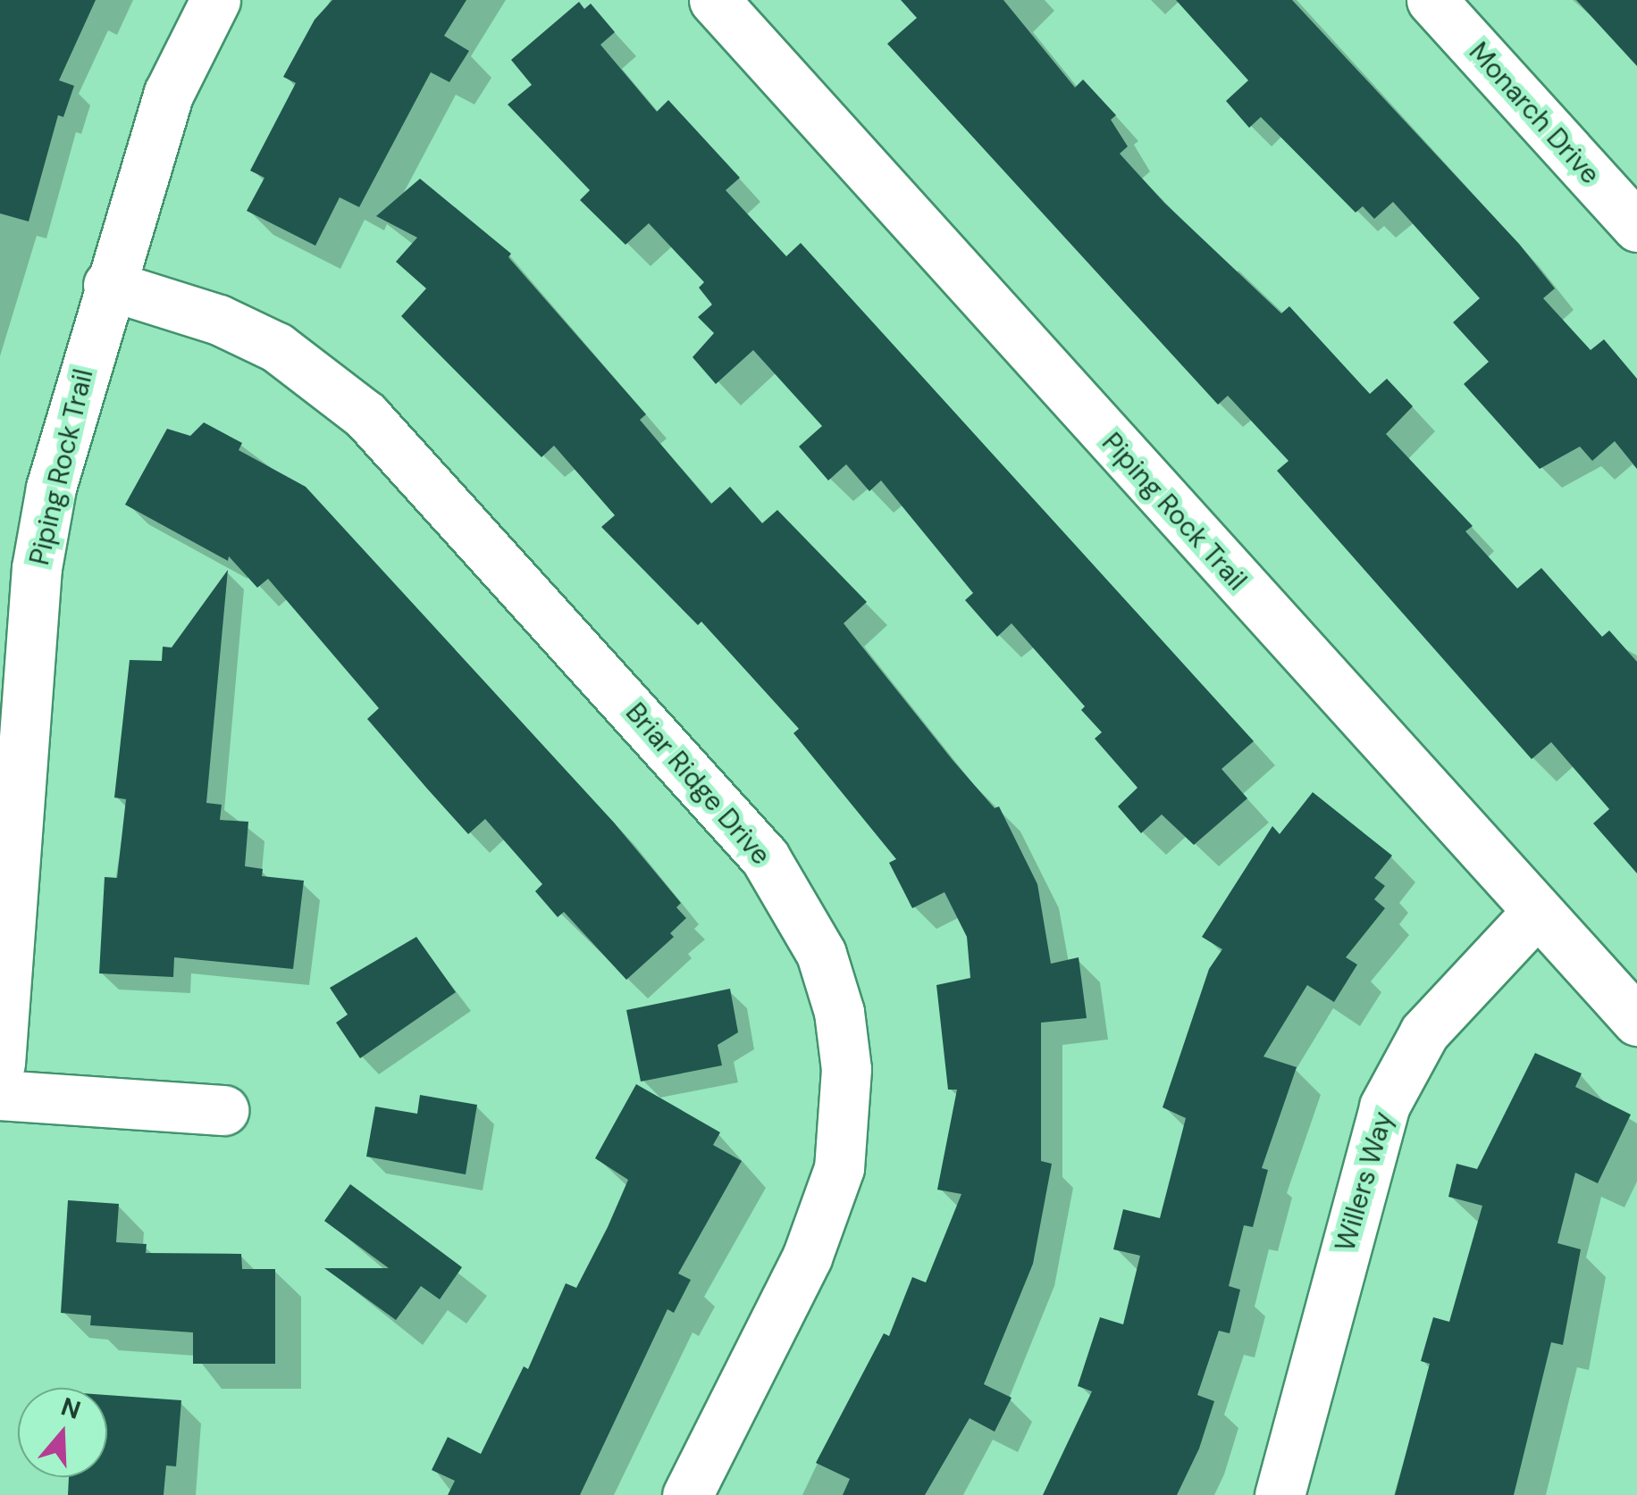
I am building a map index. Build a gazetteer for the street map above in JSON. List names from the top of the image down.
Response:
{
  "streets": {
    "street": [
      "Monarch Drive",
      "Piping Rock Trail",
      "Briar Ridge Drive",
      "Willers Way"
    ]
  },
  "crossings": [
    ["Piping Rock Trail", "Briar Ridge Drive"],
    ["Piping Rock Trail", "Willers Way"]
  ],
  "north": "top"
}
